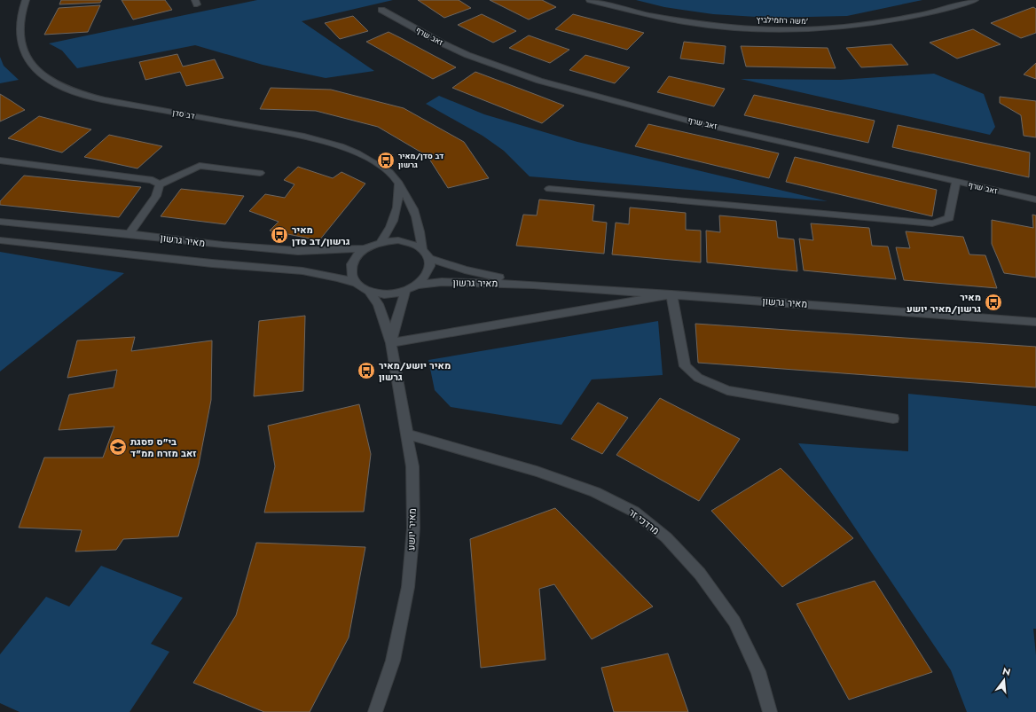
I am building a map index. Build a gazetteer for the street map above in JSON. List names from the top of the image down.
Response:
{
  "streets": {
    "street": [
      "משה רחמילביץ'",
      "זאב שרף",
      "דב סדן",
      "מאיר גרשון",
      "מרדכי זר",
      "מאיר יושע"
    ]
  },
  "crossings": [
    ["דב סדן", "מאיר גרשון"],
    ["דב סדן", "מאיר יושע"],
    ["מאיר גרשון", "מאיר יושע"],
    ["מרדכי זר", "מאיר יושע"]
  ],
  "places": {
    "bus stop": [
      "דב סדן/מאיר גרשון",
      "מאיר גרשון/דב סדן",
      "מאיר גרשון/מאיר יושע",
      "מאיר יושע/מאיר גרשון"
    ],
    "school or university": ["בי\"ס פסגת זאב מזרח ממ\"ד"]
  },
  "north": "top"
}
